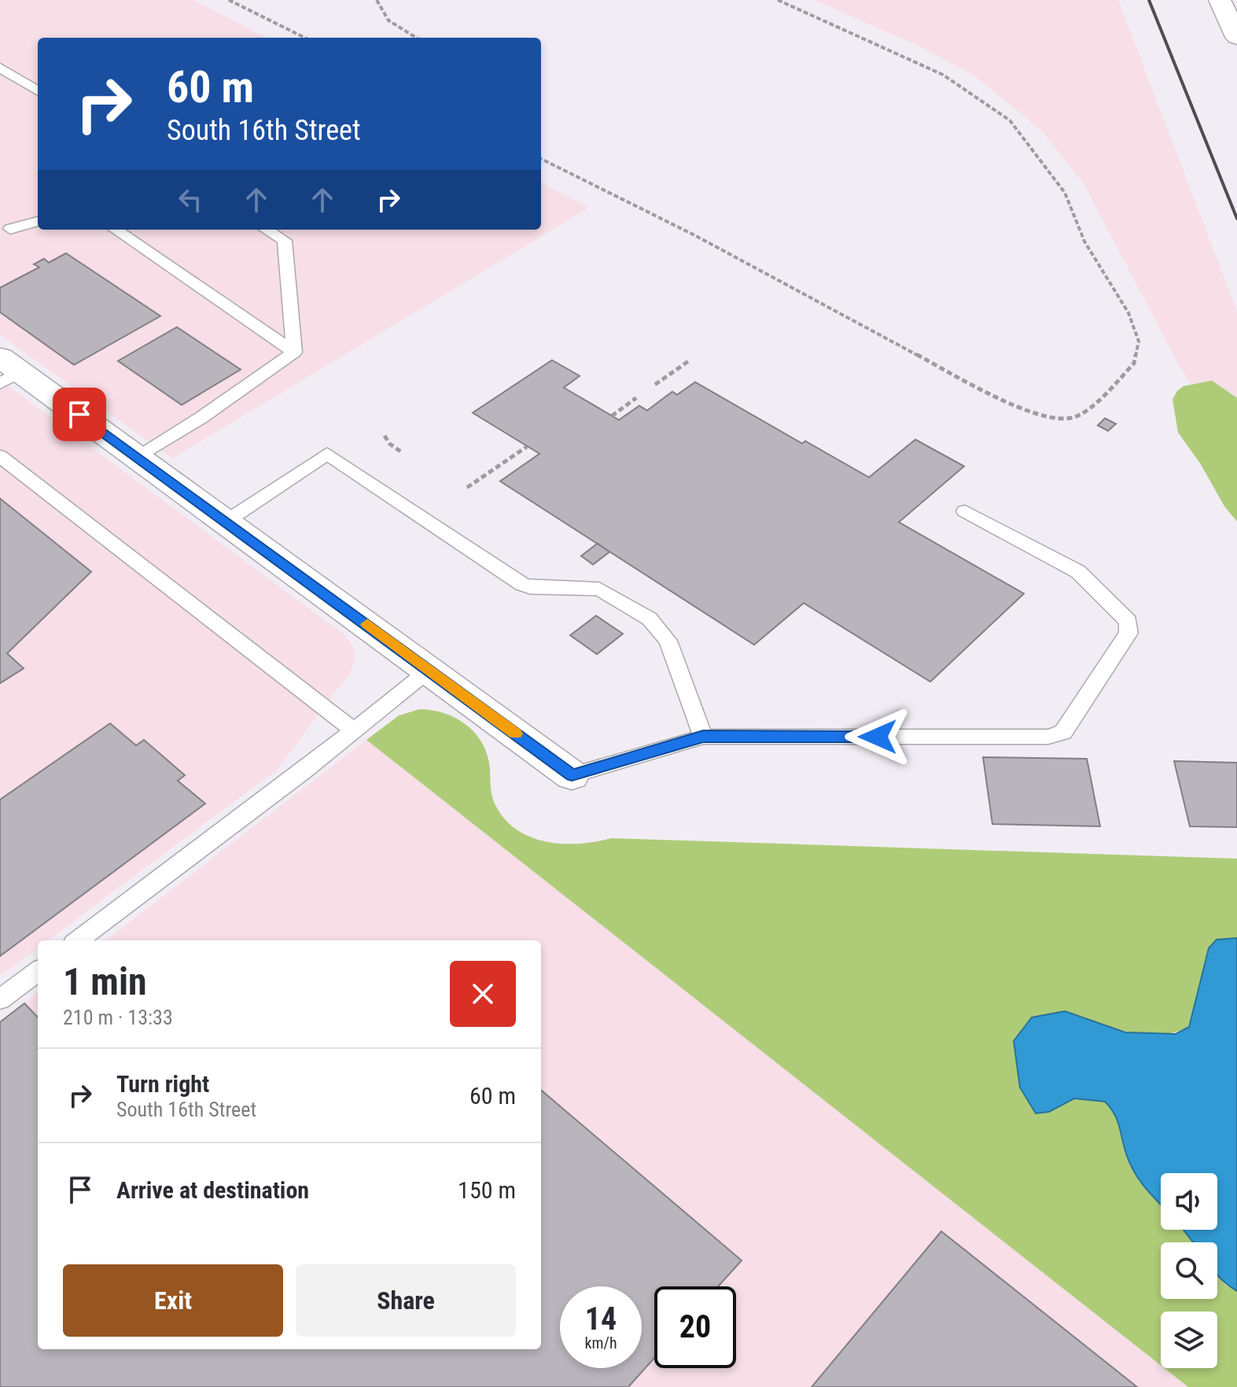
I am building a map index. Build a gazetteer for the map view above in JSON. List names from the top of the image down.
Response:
{
  "page": {
    "turn": ["60 m", "South 16th Street"],
    "heading": ["1 min", "210 m · 13:33"],
    "list": [
      {
        "name": "Turn right",
        "note": "South 16th Street",
        "value": "60 m"
      },
      {
        "name": "Arrive at destination",
        "value": "150 m"
      }
    ],
    "buttons": ["Exit", "Share"],
    "speed": "14 km/h",
    "limit": "20"
  }
}
